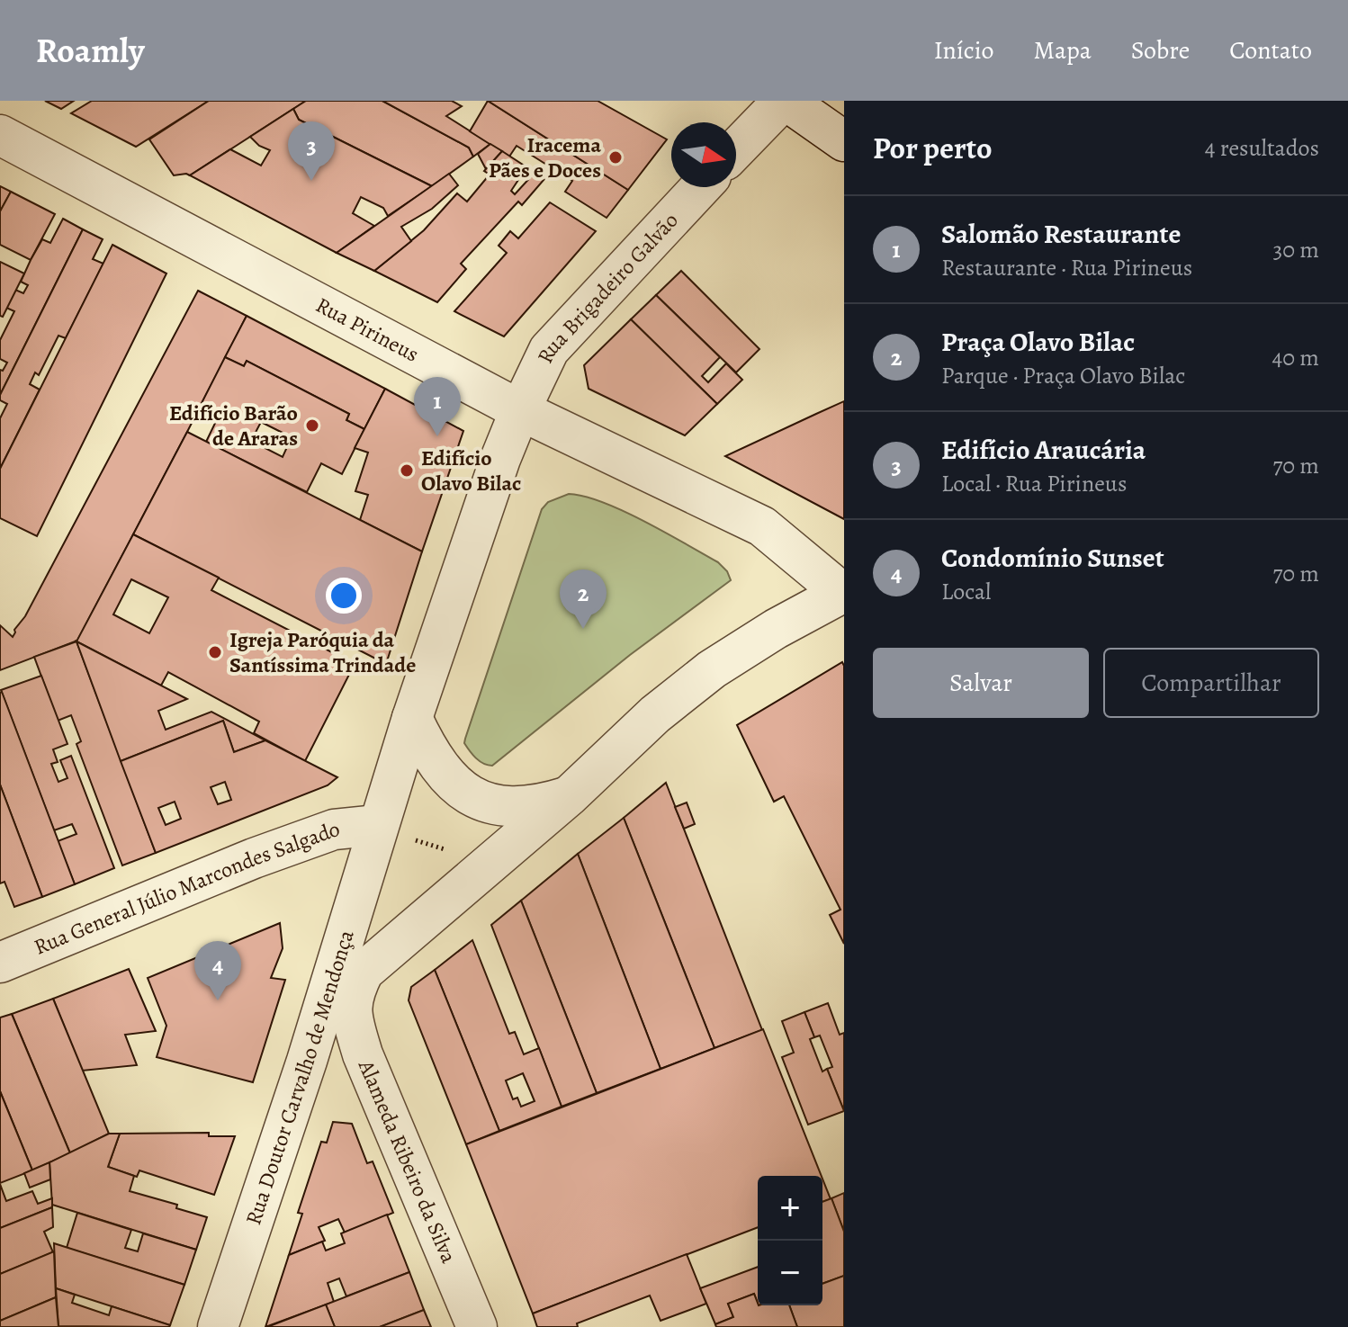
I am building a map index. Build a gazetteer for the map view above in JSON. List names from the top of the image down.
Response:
{
  "streets": {
    "street": [
      "Rua Brigadeiro Galvão",
      "Rua Pirineus",
      "Rua General Júlio Marcondes Salgado",
      "Rua Doutor Carvalho de Mendonça",
      "Alameda Ribeiro da Silva"
    ]
  },
  "crossings": [
    ["Rua Brigadeiro Galvão", "Rua Pirineus"],
    ["Rua Brigadeiro Galvão", "Rua Doutor Carvalho de Mendonça"],
    ["Rua General Júlio Marcondes Salgado", "Rua Doutor Carvalho de Mendonça"]
  ],
  "places": [
    "Iracema Pães e Doces",
    "Edifício Barão de Araras",
    "Edifício Olavo Bilac",
    "Igreja Paróquia da Santíssima Trindade"
  ],
  "north": "right",
  "page": {
    "header": "Roamly",
    "nav": [
      "Início",
      "Mapa",
      "Sobre",
      "Contato"
    ],
    "heading": ["Por perto", "4 resultados"],
    "pins": [
      "3",
      "1",
      "2",
      "4"
    ],
    "list": [
      {
        "mark": "1",
        "name": "Salomão Restaurante",
        "note": "Restaurante · Rua Pirineus",
        "value": "30 m"
      },
      {
        "mark": "2",
        "name": "Praça Olavo Bilac",
        "note": "Parque · Praça Olavo Bilac",
        "value": "40 m"
      },
      {
        "mark": "3",
        "name": "Edifício Araucária",
        "note": "Local · Rua Pirineus",
        "value": "70 m"
      },
      {
        "mark": "4",
        "name": "Condomínio Sunset",
        "note": "Local",
        "value": "70 m"
      }
    ],
    "buttons": ["Salvar", "Compartilhar"],
    "map_buttons": ["+", "−"]
  }
}
